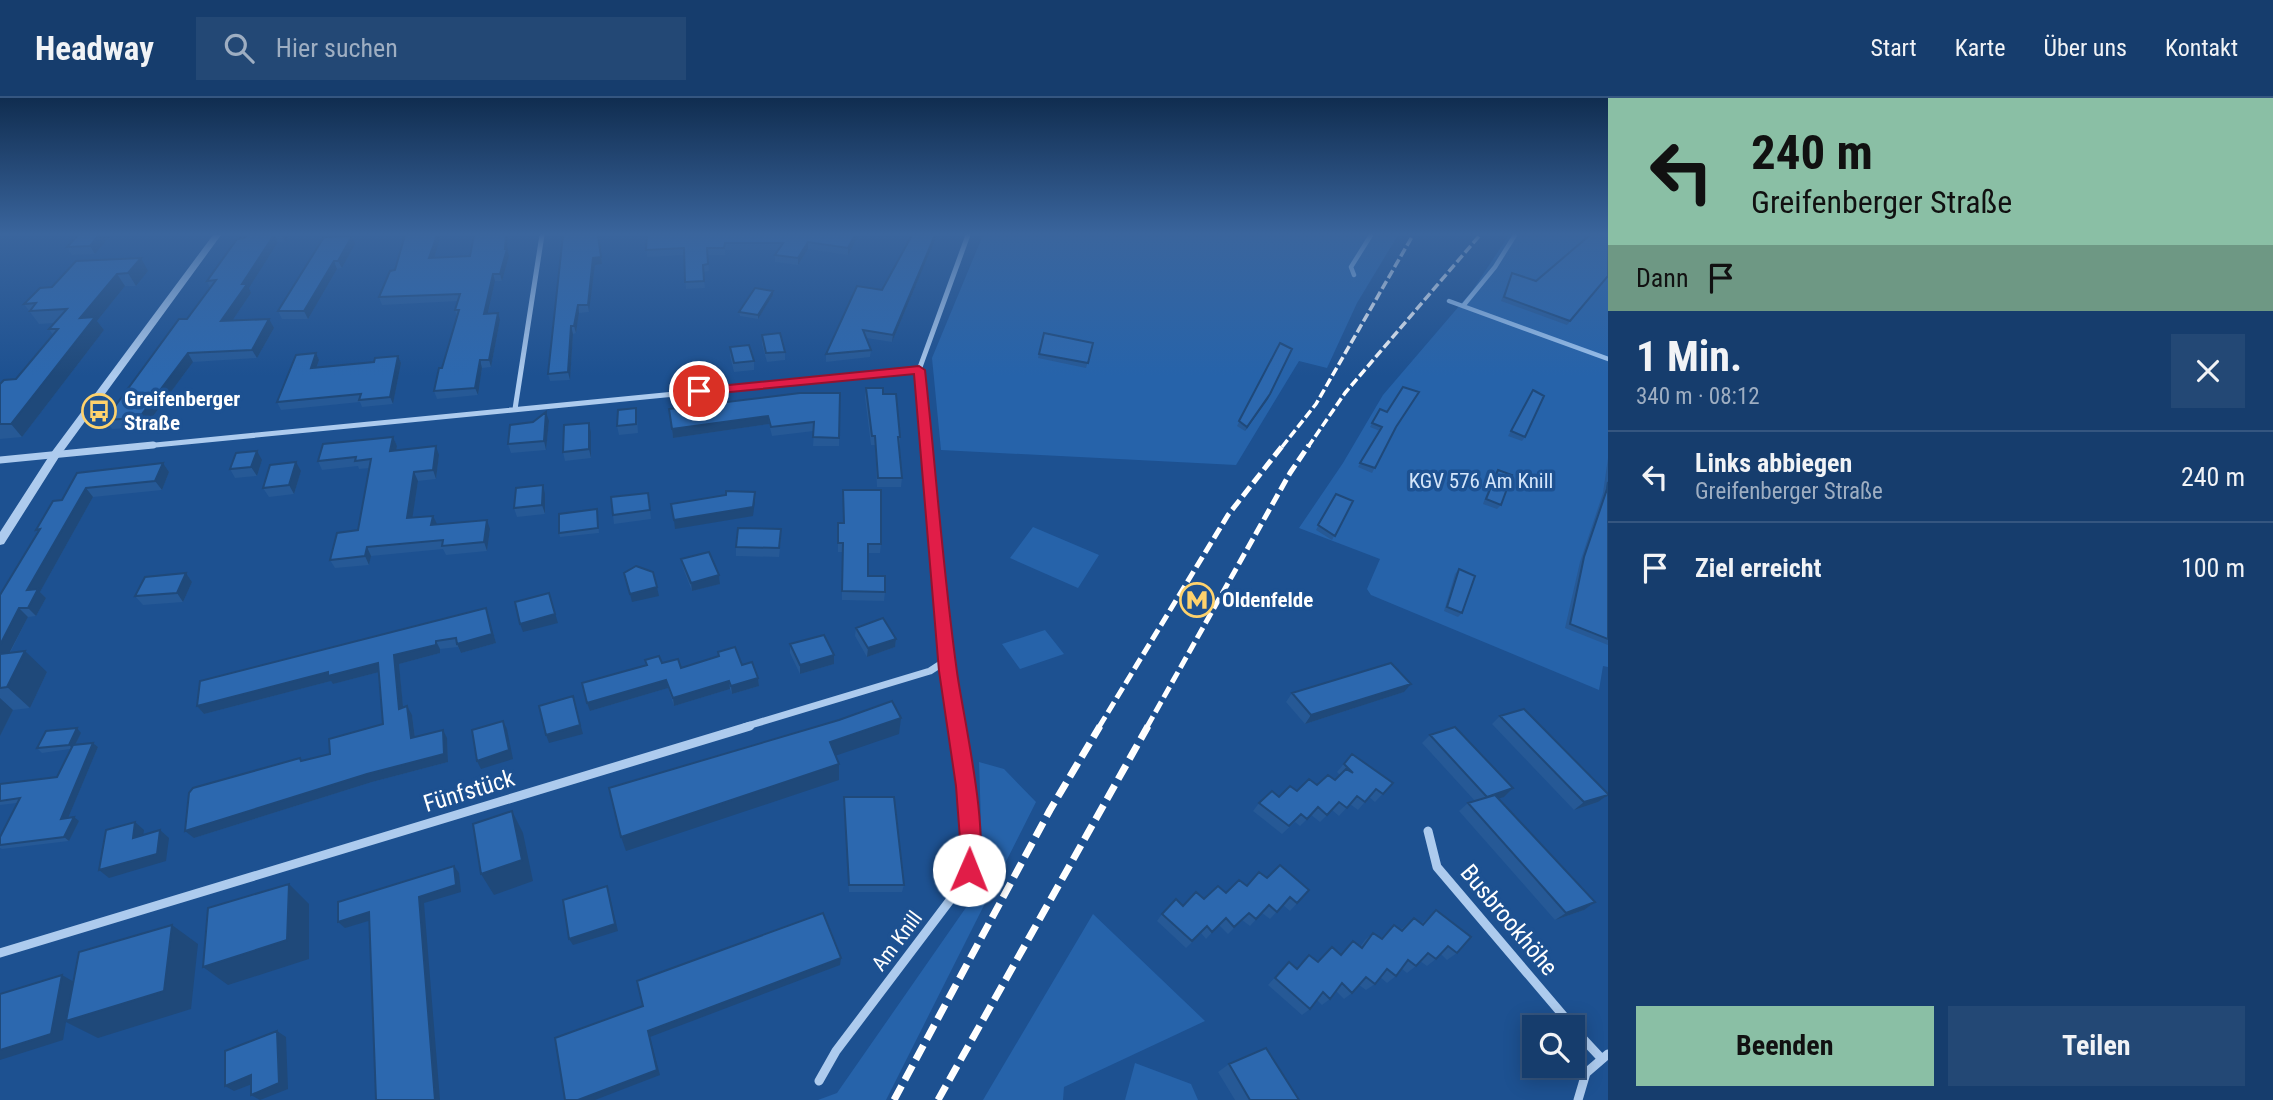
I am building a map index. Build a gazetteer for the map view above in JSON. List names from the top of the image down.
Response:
{
  "streets": {
    "street": ["Fünfstück", "Busbrookhöhe", "Am Knill"]
  },
  "crossings": [
    ["Fünfstück", "Am Knill"]
  ],
  "parks": ["KGV 576 Am Knill"],
  "places": {
    "bus stop": ["Greifenberger Straße"],
    "metro station": ["Oldenfelde"]
  },
  "page": {
    "header": "Headway",
    "search": "Hier suchen",
    "nav": [
      "Start",
      "Karte",
      "Über uns",
      "Kontakt"
    ],
    "turn": ["240 m", "Greifenberger Straße"],
    "then": "Dann",
    "heading": ["1 Min.", "340 m · 08:12"],
    "list": [
      {
        "name": "Links abbiegen",
        "note": "Greifenberger Straße",
        "value": "240 m"
      },
      {
        "name": "Ziel erreicht",
        "value": "100 m"
      }
    ],
    "buttons": ["Beenden", "Teilen"]
  }
}
